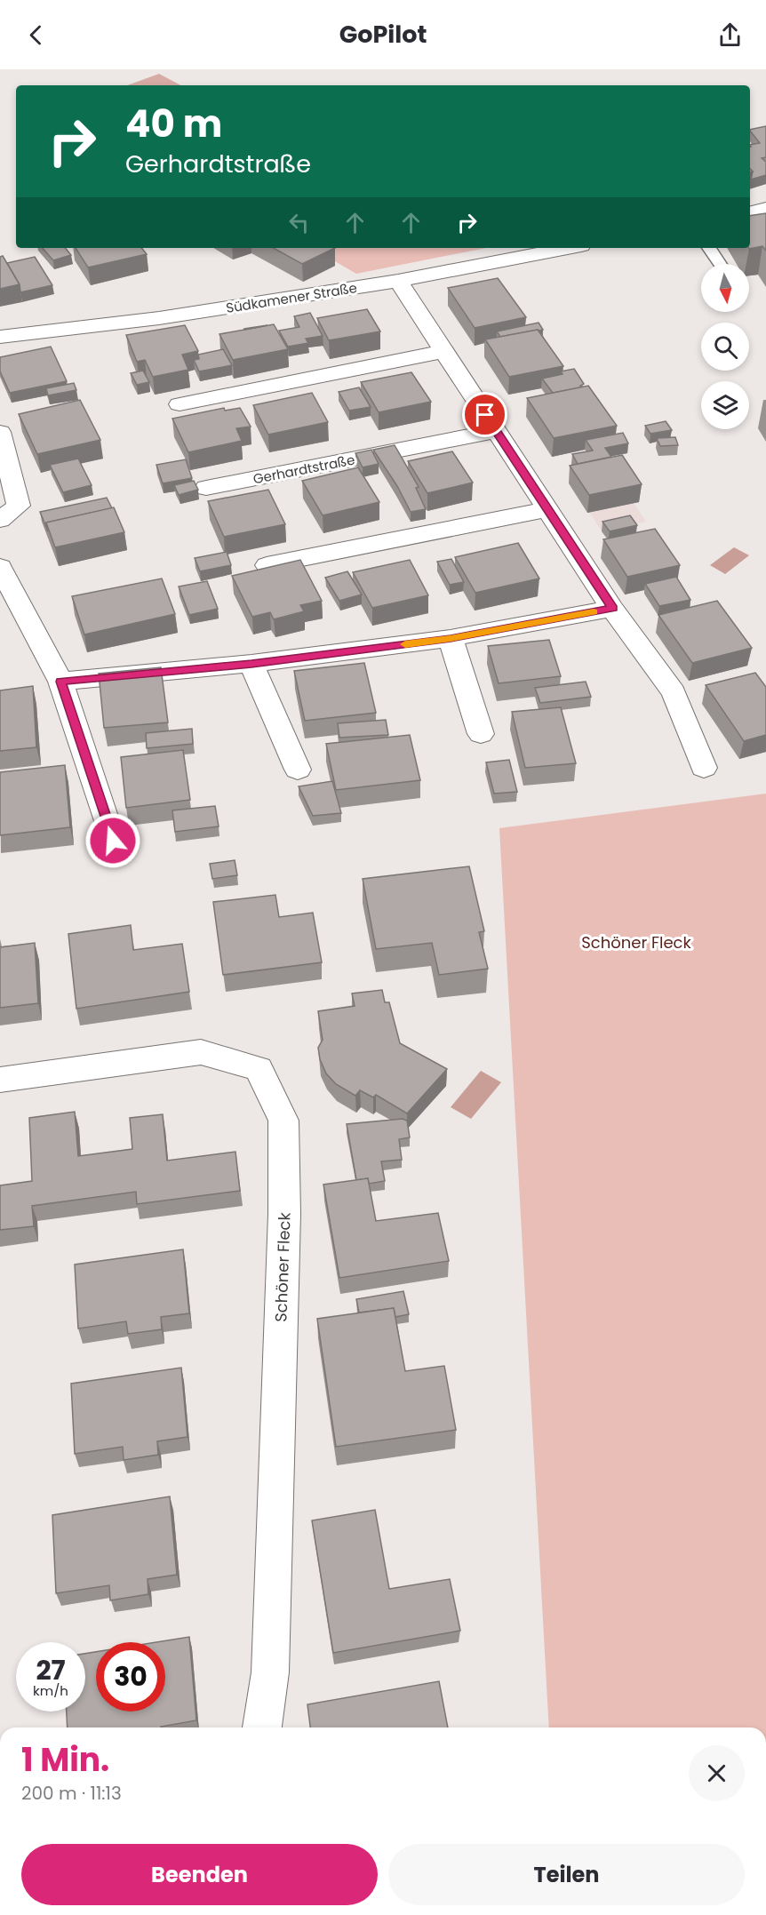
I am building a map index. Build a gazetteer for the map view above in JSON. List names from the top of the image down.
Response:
{
  "streets": {
    "street": ["Südkamener Straße", "Gerhardtstraße", "Schöner Fleck"]
  },
  "parks": ["Schöner Fleck"],
  "north": "bottom",
  "page": {
    "header": "GoPilot",
    "turn": ["40 m", "Gerhardtstraße"],
    "speed": "27 km/h",
    "limit": "30",
    "heading": ["1 Min.", "200 m · 11:13"],
    "buttons": ["Beenden", "Teilen"]
  }
}
